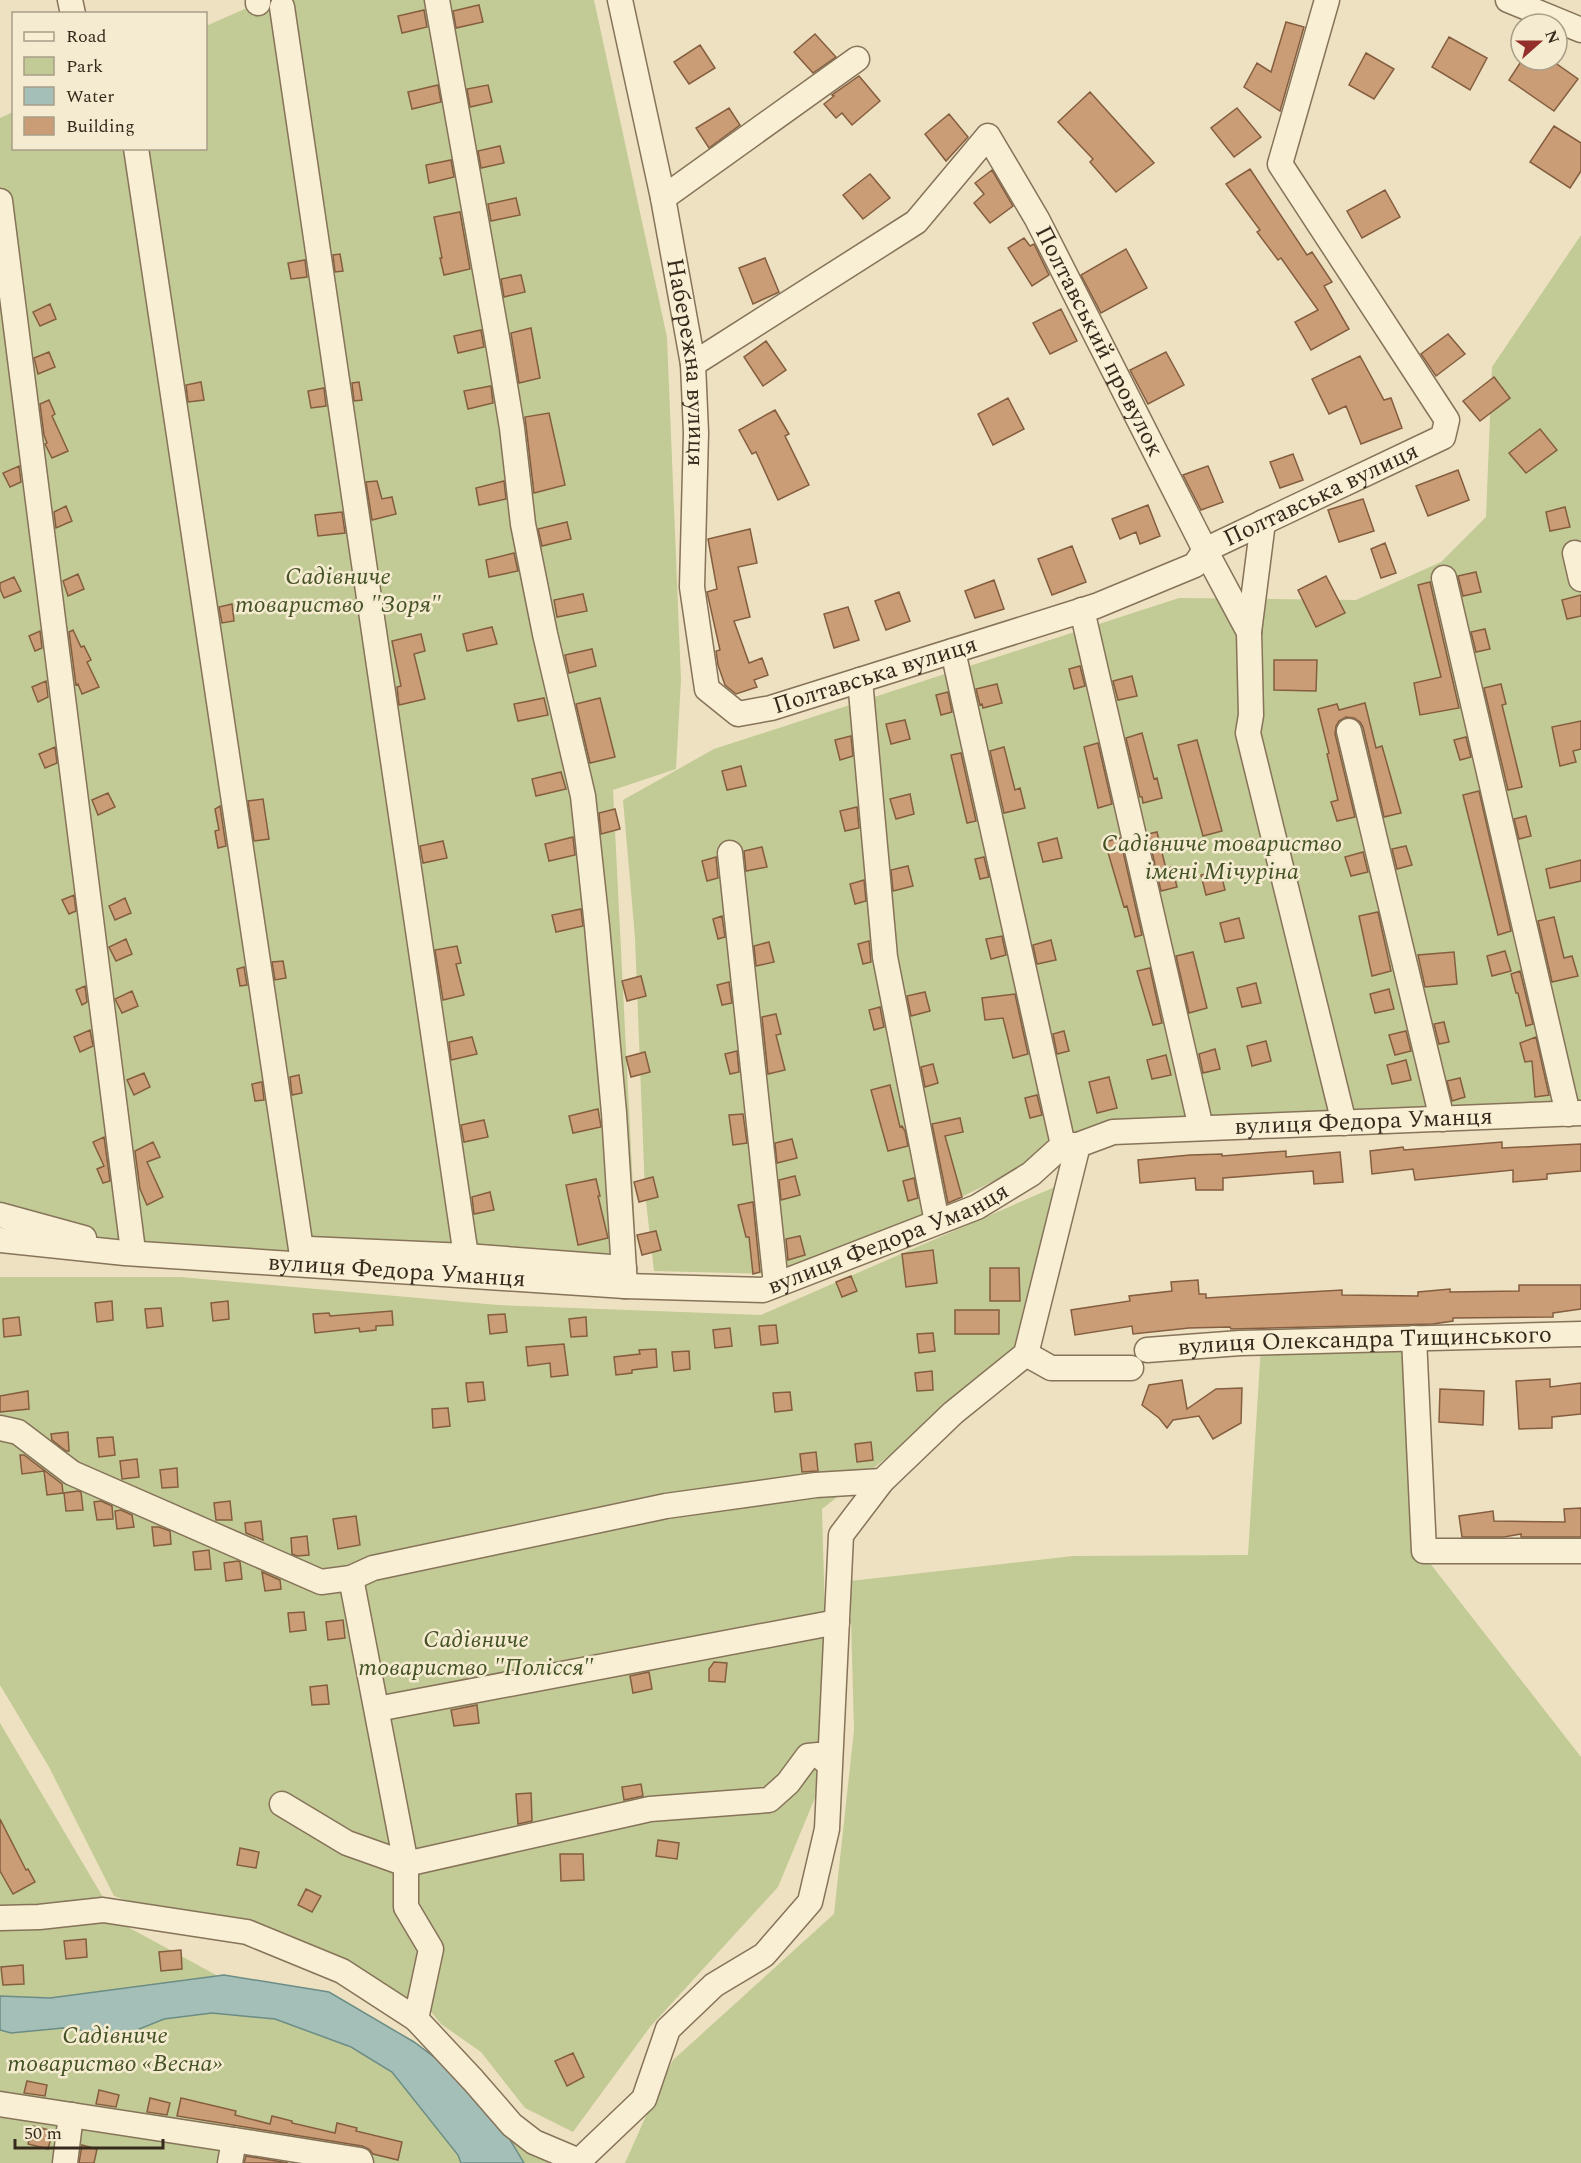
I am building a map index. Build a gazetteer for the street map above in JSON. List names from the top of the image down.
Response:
{
  "streets": {
    "street": [
      "Полтавський провулок",
      "Набережна вулиця",
      "Полтавська вулиця",
      "вулиця Федора Уманця",
      "вулиця Олександра Тищинського"
    ]
  },
  "crossings": [
    ["Полтавський провулок", "Набережна вулиця"],
    ["Полтавський провулок", "Полтавська вулиця"],
    ["Набережна вулиця", "Полтавська вулиця"]
  ],
  "parks": [
    "Садівниче товариство \"Зоря\"",
    "Садівниче товариство імені Мічуріна",
    "Садівниче товариство \"Полісся\"",
    "Садівниче товариство «Весна»"
  ],
  "legend": [
    "Road",
    "Park",
    "Water",
    "Building"
  ],
  "scale_bar": "50 m",
  "north": "right"
}
